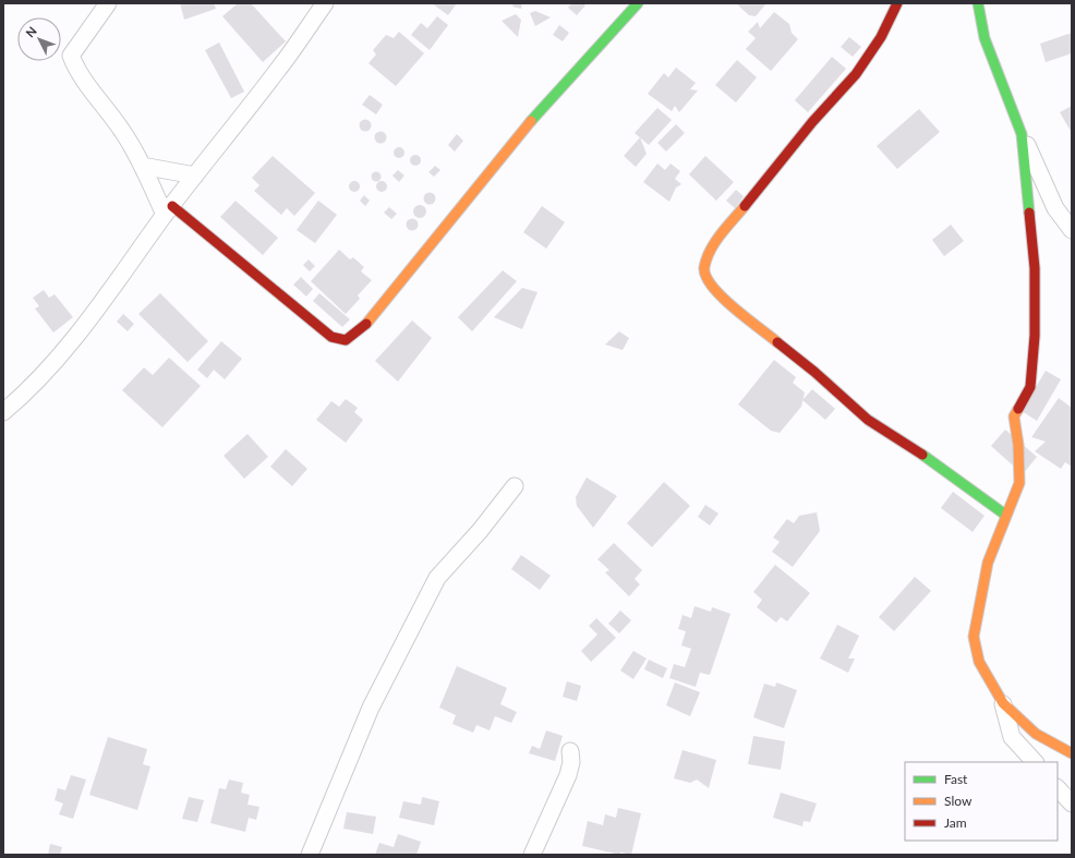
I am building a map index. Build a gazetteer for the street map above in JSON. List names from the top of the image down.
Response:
{
  "legend": ["Fast", "Slow", "Jam"],
  "north": "top left"
}
